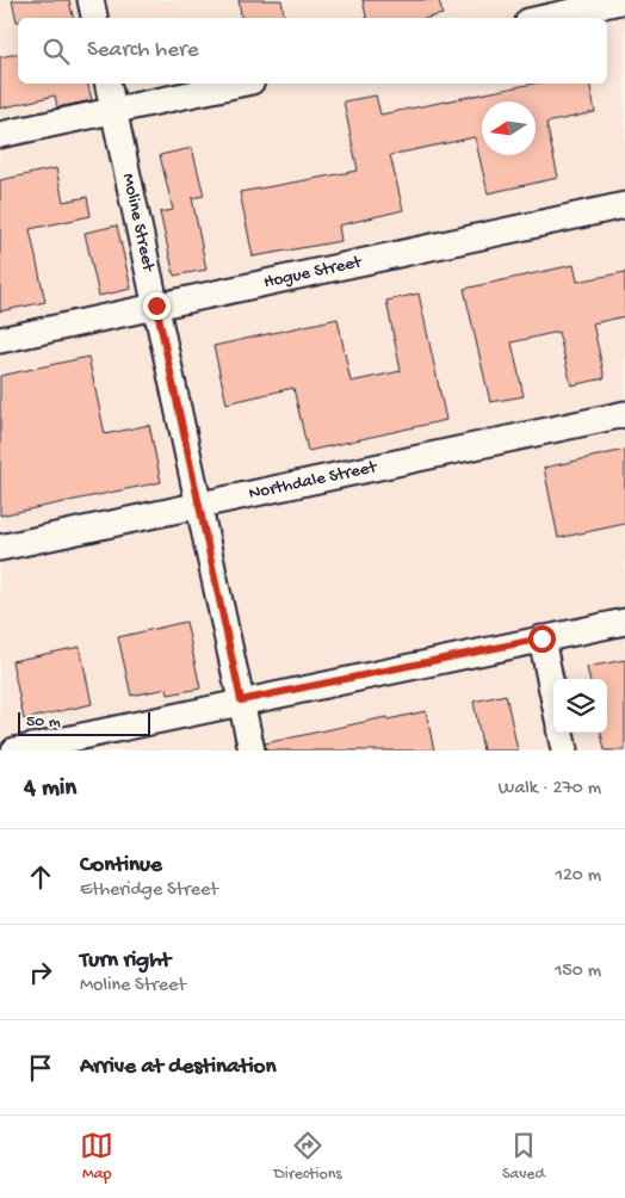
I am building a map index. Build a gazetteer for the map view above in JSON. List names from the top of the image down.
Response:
{
  "streets": {
    "street": ["Moline Street", "Hogue Street", "Northdale Street"]
  },
  "crossings": [
    ["Moline Street", "Hogue Street"],
    ["Moline Street", "Northdale Street"]
  ],
  "scale_bar": "50 m",
  "north": "left",
  "page": {
    "search": "Search here",
    "scale": "50 m",
    "heading": ["4 min", "Walk · 270 m"],
    "list": [
      ["Continue", "Etheridge Street", "120 m"],
      ["Turn right", "Moline Street", "150 m"],
      "Arrive at destination"
    ],
    "nav": ["Map", "Directions", "Saved"]
  }
}
